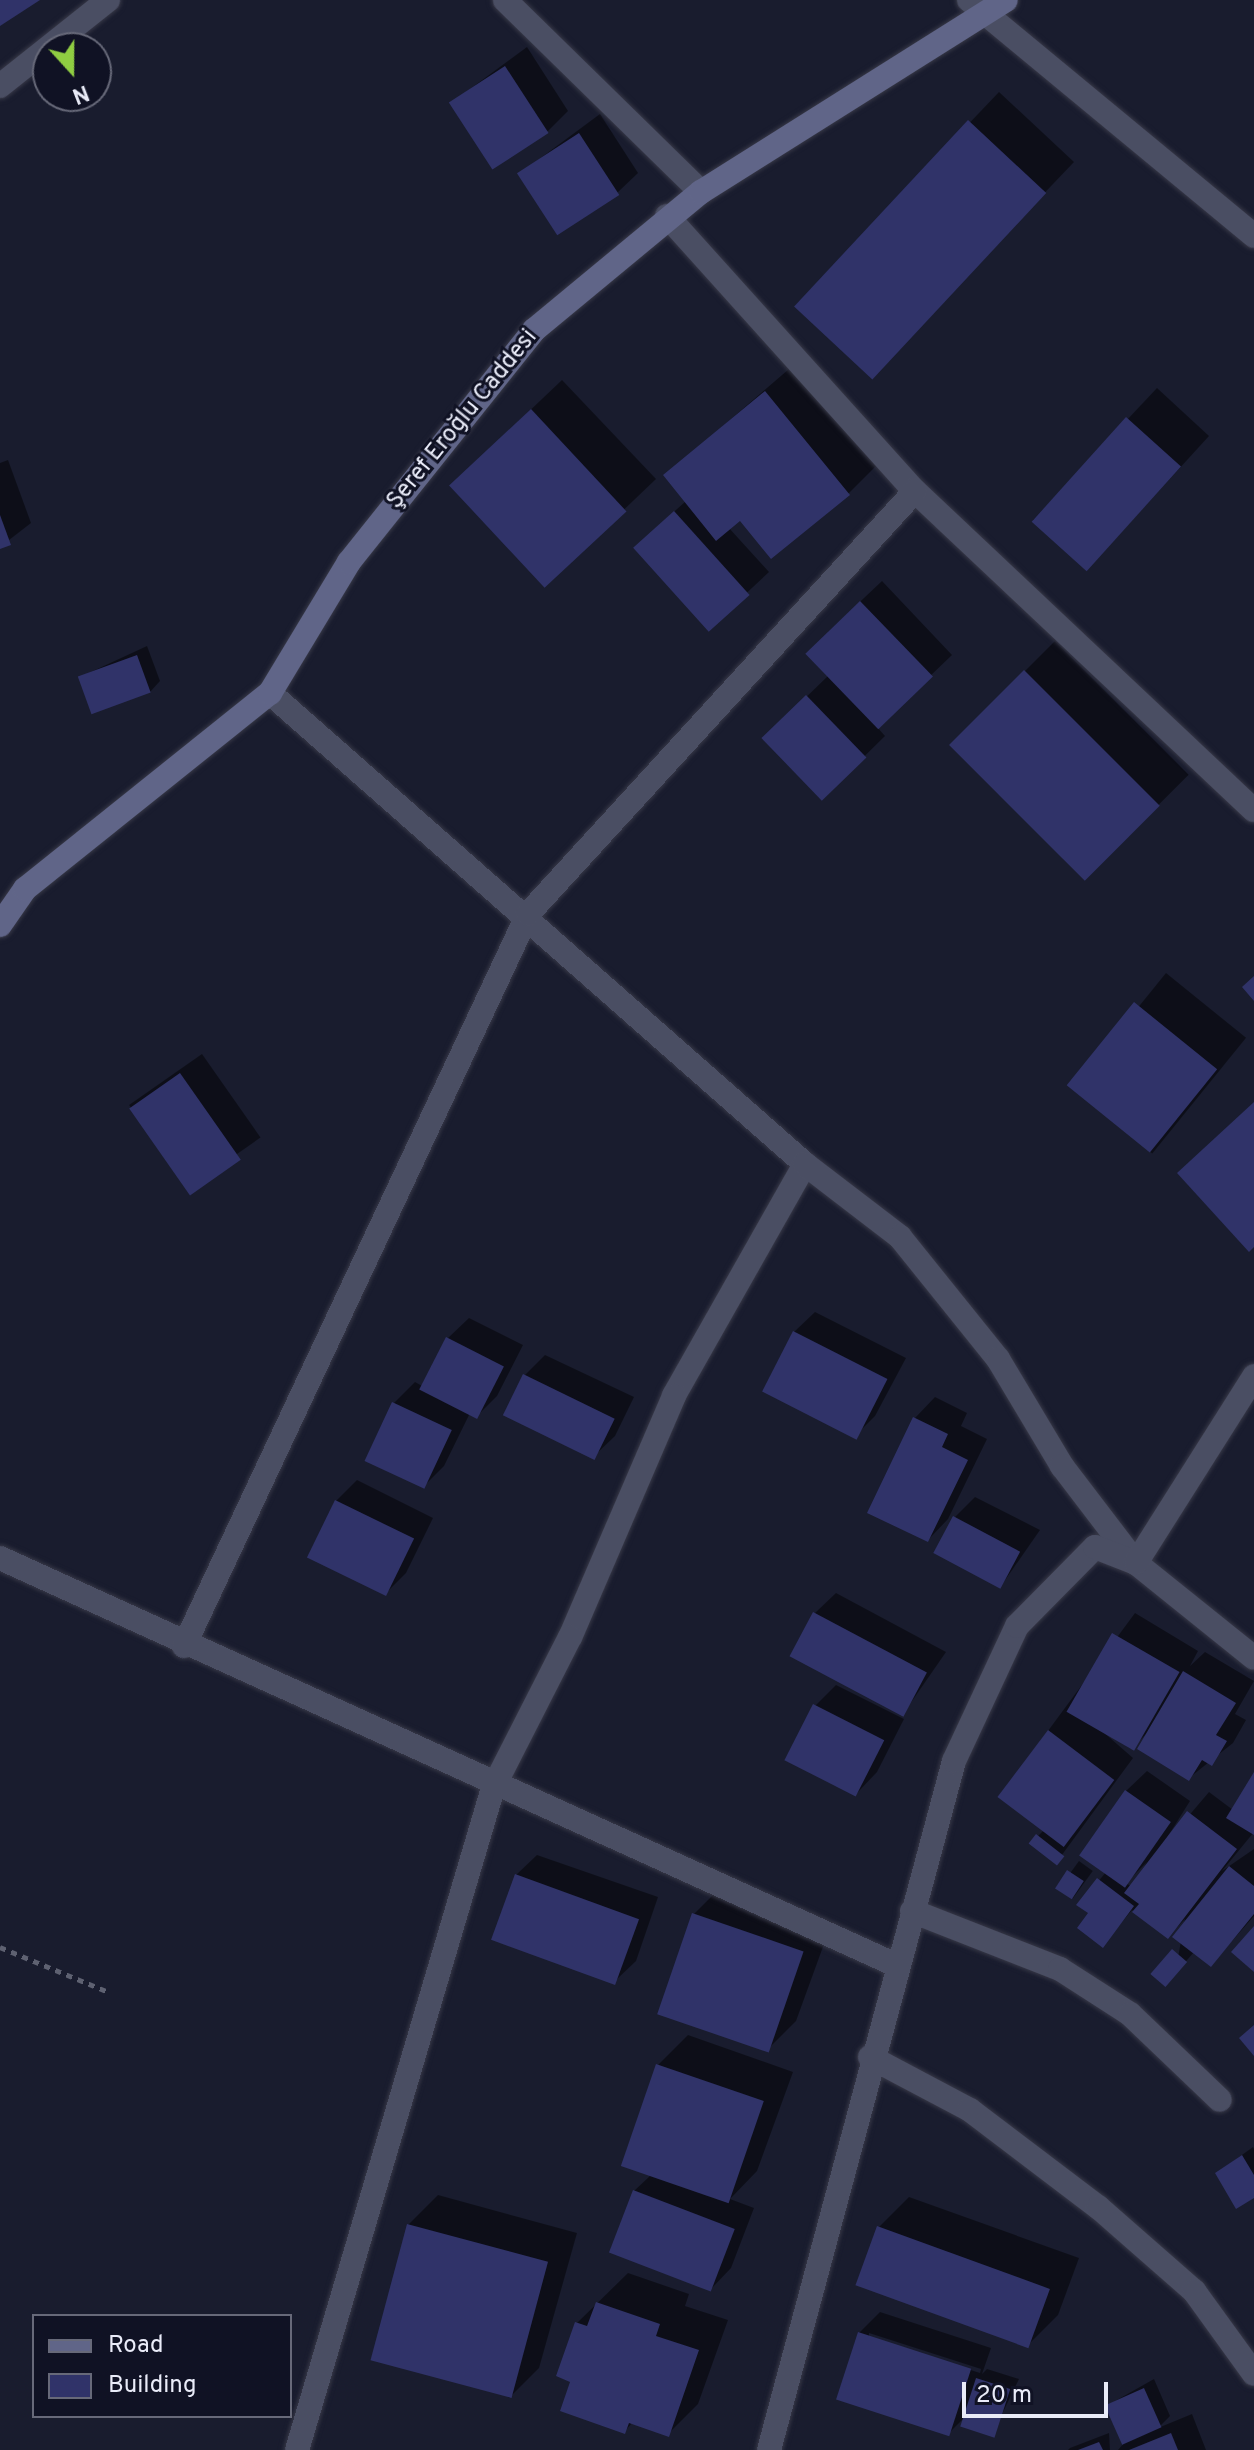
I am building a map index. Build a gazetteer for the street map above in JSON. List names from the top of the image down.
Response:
{
  "streets": {
    "street": ["Şeref Eroğlu Caddesi"]
  },
  "legend": ["Road", "Building"],
  "scale_bar": "20 m",
  "north": "bottom"
}
